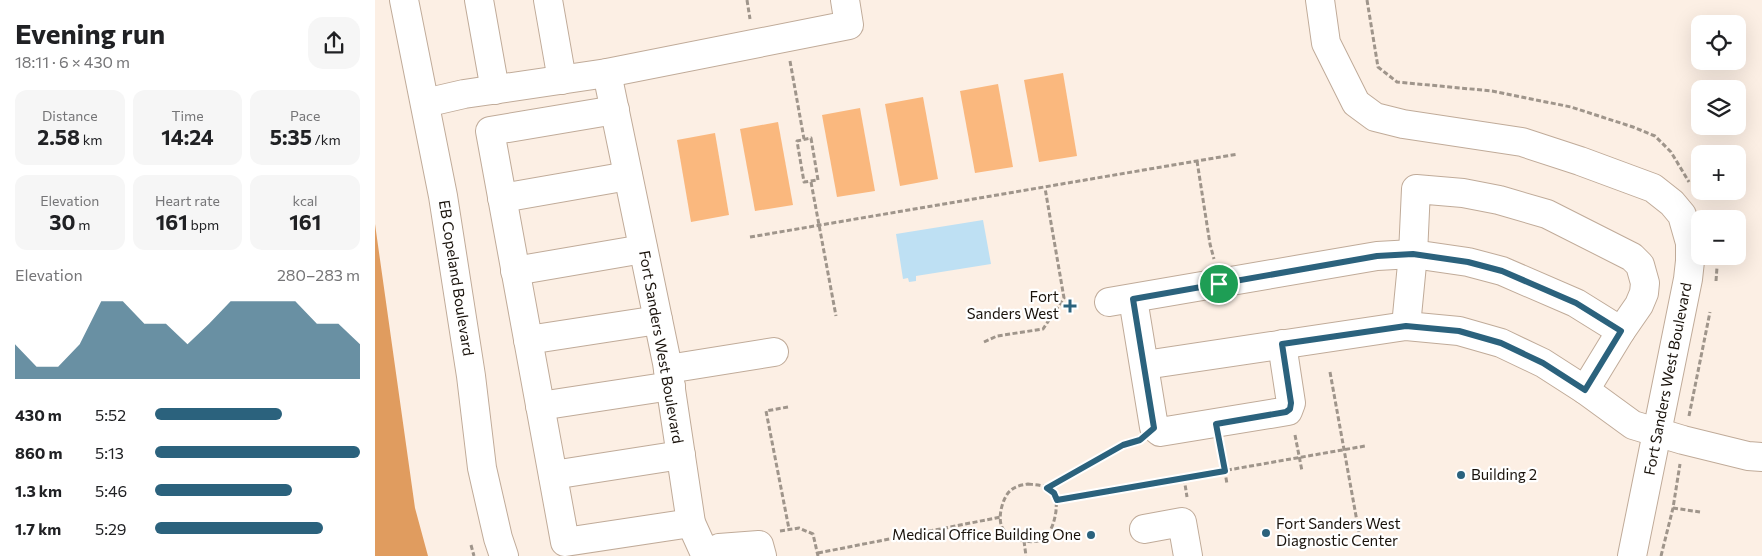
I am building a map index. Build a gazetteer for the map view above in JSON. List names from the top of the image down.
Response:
{
  "streets": {
    "lane": ["EB Copeland Boulevard", "Fort Sanders West Boulevard"]
  },
  "places": {
    "health": ["Fort Sanders West"],
    "other": ["Building 2", "Fort Sanders West Diagnostic Center", "Medical Office Building One"]
  },
  "page": {
    "heading": ["Evening run", "18:11 · 6 × 430 m"],
    "map_buttons": ["+", "−"],
    "stats": [
      ["Distance", "2.58 km"],
      ["Time", "14:24"],
      ["Pace", "5:35 /km"],
      ["Elevation", "30 m"],
      ["Heart rate", "161 bpm"],
      ["kcal", "161"]
    ],
    "chart": ["Elevation", "280–283 m"],
    "list": [
      {
        "name": "430 m",
        "note": "5:52"
      },
      {
        "name": "860 m",
        "note": "5:13"
      },
      {
        "name": "1.3 km",
        "note": "5:46"
      },
      {
        "name": "1.7 km",
        "note": "5:29"
      }
    ]
  }
}
